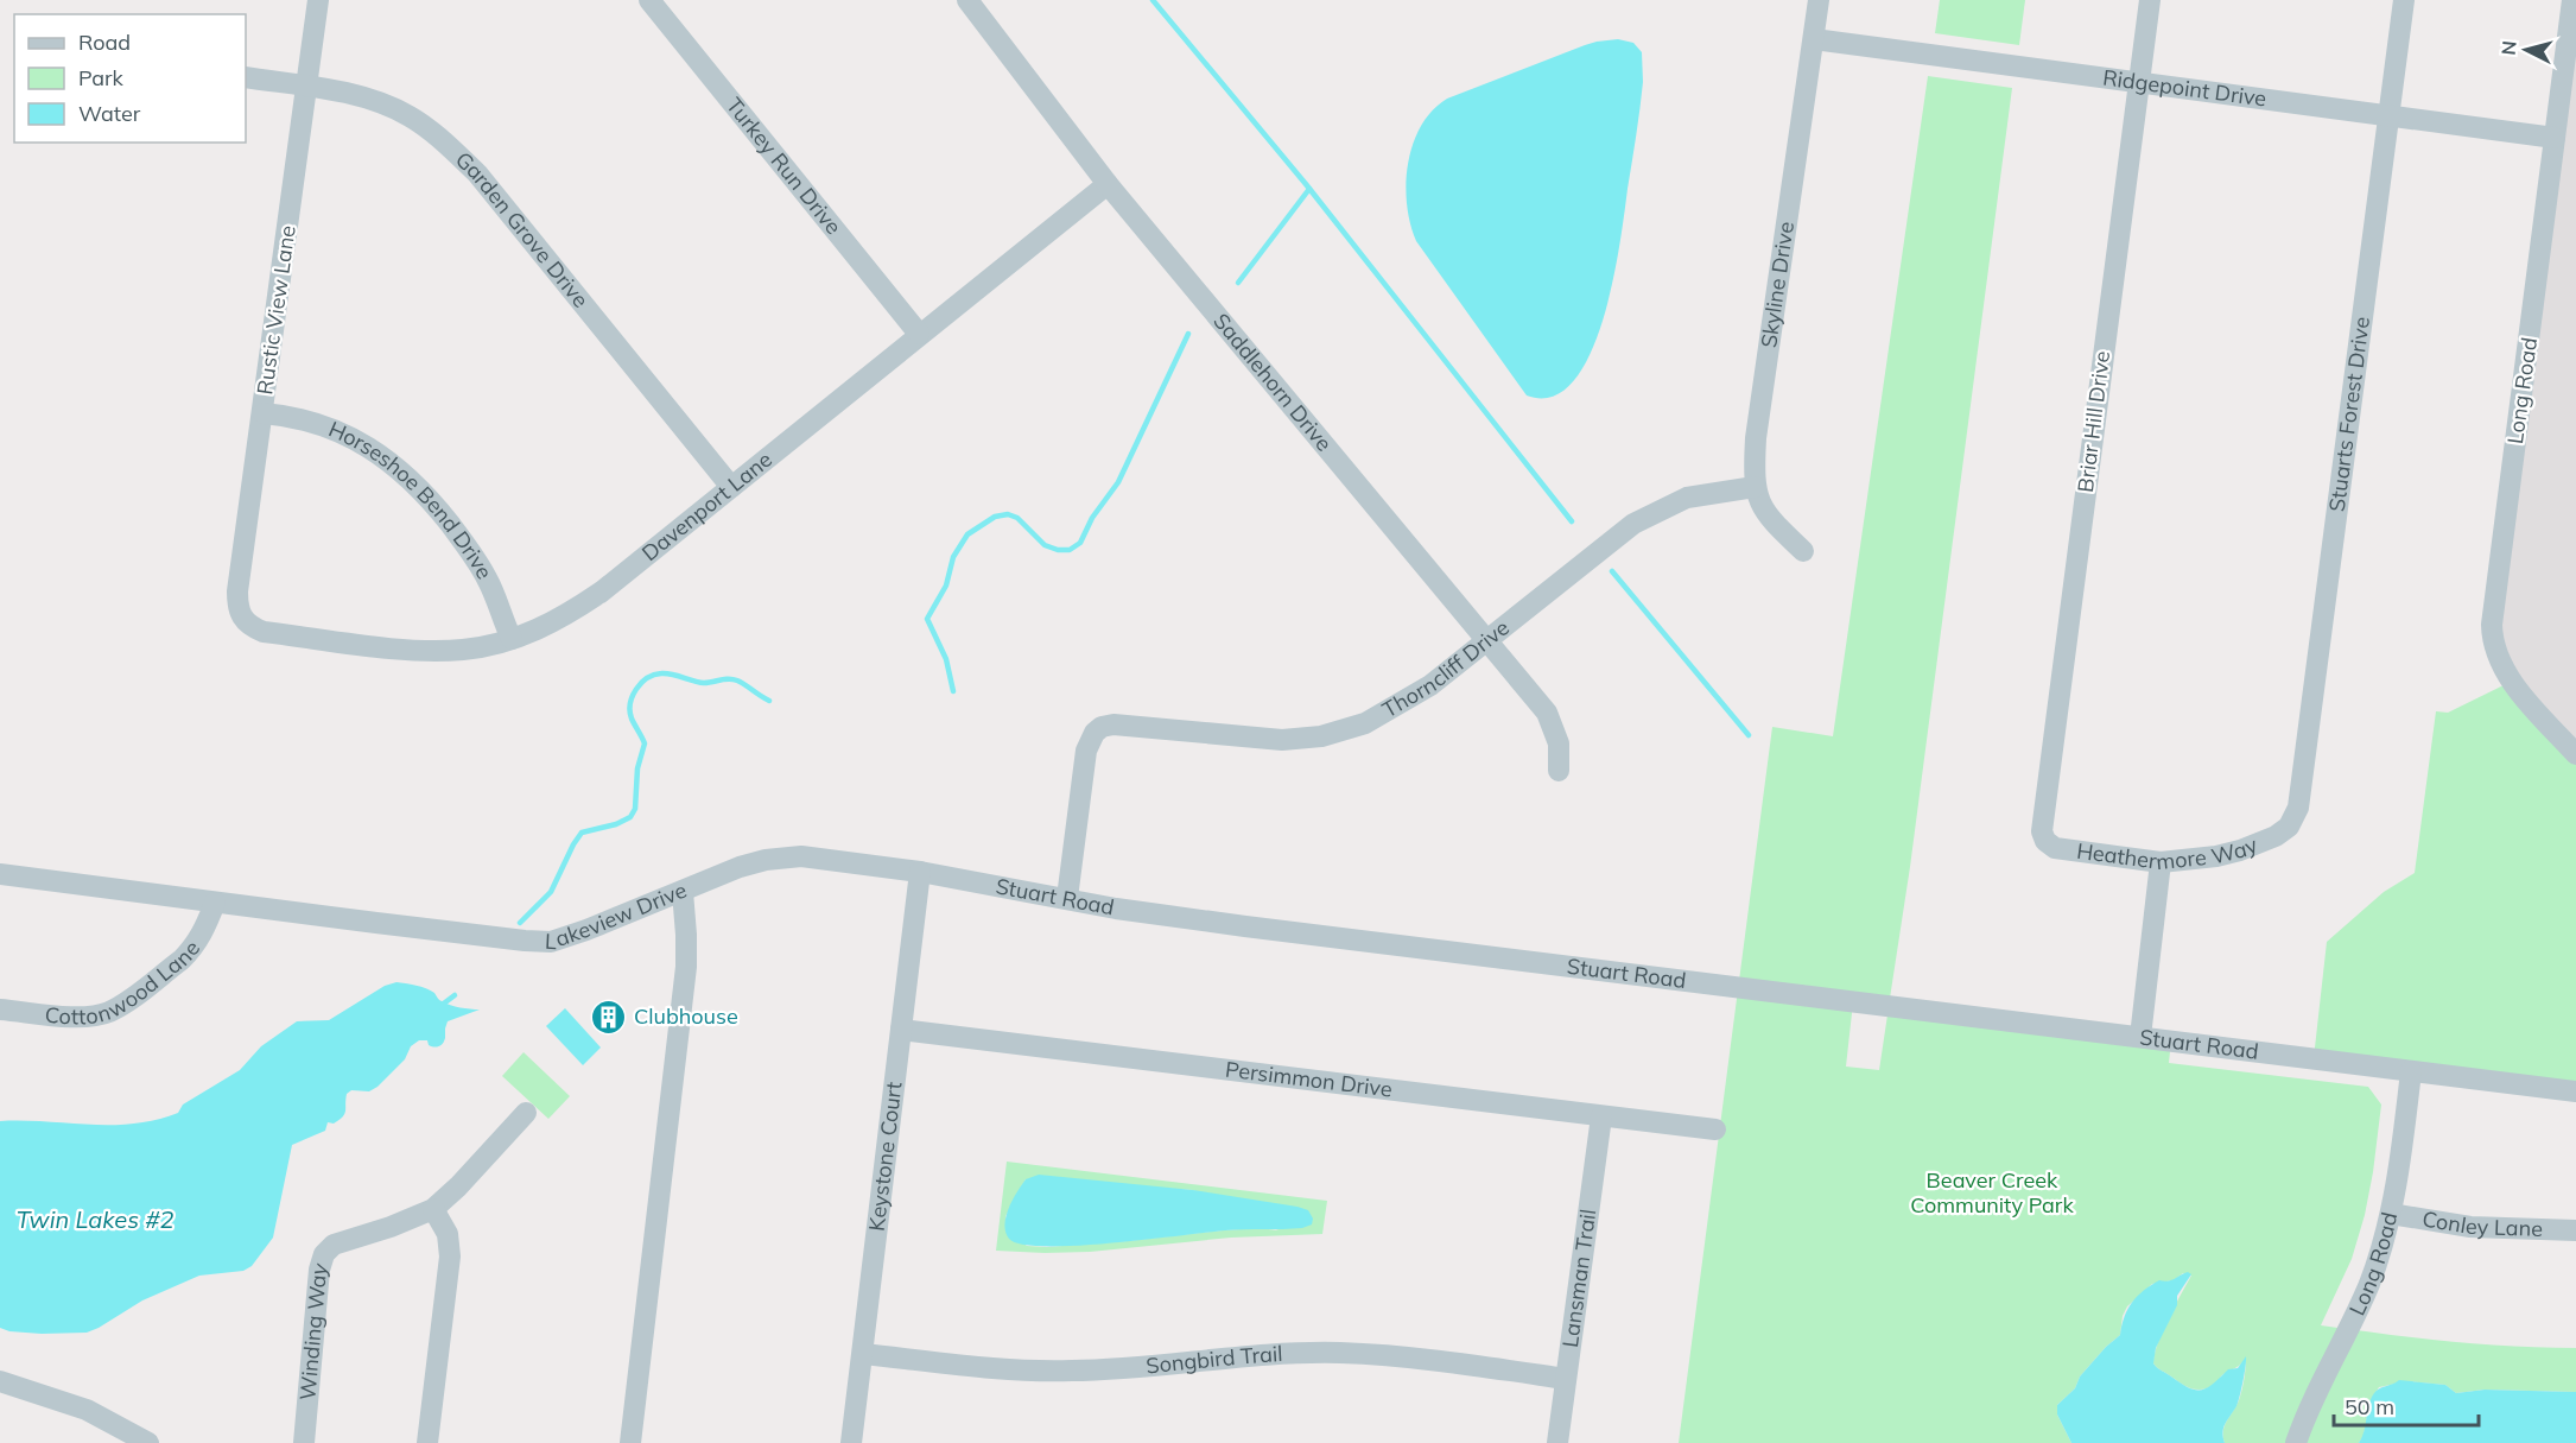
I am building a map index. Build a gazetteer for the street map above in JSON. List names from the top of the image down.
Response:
{
  "streets": {
    "street": [
      "Ridgepoint Drive",
      "Turkey Run Drive",
      "Garden Grove Drive",
      "Skyline Drive",
      "Rustic View Lane",
      "Saddlehorn Drive",
      "Long Road",
      "Stuarts Forest Drive",
      "Briar Hill Drive",
      "Horseshoe Bend Drive",
      "Davenport Lane",
      "Thorncliff Drive",
      "Heathermore Way",
      "Stuart Road",
      "Lakeview Drive",
      "Cottonwood Lane",
      "Persimmon Drive",
      "Keystone Court",
      "Conley Lane",
      "Lansman Trail",
      "Winding Way",
      "Songbird Trail"
    ]
  },
  "crossings": [
    ["Ridgepoint Drive", "Skyline Drive"],
    ["Ridgepoint Drive", "Long Road"],
    ["Ridgepoint Drive", "Stuarts Forest Drive"],
    ["Ridgepoint Drive", "Briar Hill Drive"],
    ["Turkey Run Drive", "Davenport Lane"],
    ["Garden Grove Drive", "Rustic View Lane"],
    ["Garden Grove Drive", "Davenport Lane"],
    ["Skyline Drive", "Thorncliff Drive"],
    ["Rustic View Lane", "Horseshoe Bend Drive"],
    ["Rustic View Lane", "Davenport Lane"],
    ["Saddlehorn Drive", "Davenport Lane"],
    ["Saddlehorn Drive", "Thorncliff Drive"],
    ["Long Road", "Stuart Road"],
    ["Long Road", "Conley Lane"],
    ["Stuarts Forest Drive", "Heathermore Way"],
    ["Briar Hill Drive", "Heathermore Way"],
    ["Horseshoe Bend Drive", "Davenport Lane"],
    ["Thorncliff Drive", "Stuart Road"],
    ["Stuart Road", "Lakeview Drive"],
    ["Stuart Road", "Keystone Court"],
    ["Lakeview Drive", "Cottonwood Lane"],
    ["Persimmon Drive", "Keystone Court"],
    ["Persimmon Drive", "Lansman Trail"],
    ["Keystone Court", "Songbird Trail"],
    ["Lansman Trail", "Songbird Trail"]
  ],
  "water": ["Twin Lakes #2"],
  "parks": ["Beaver Creek Community Park"],
  "places": {
    "building": ["Clubhouse"]
  },
  "legend": ["Road", "Park", "Water"],
  "scale_bar": "50 m",
  "north": "left"
}
